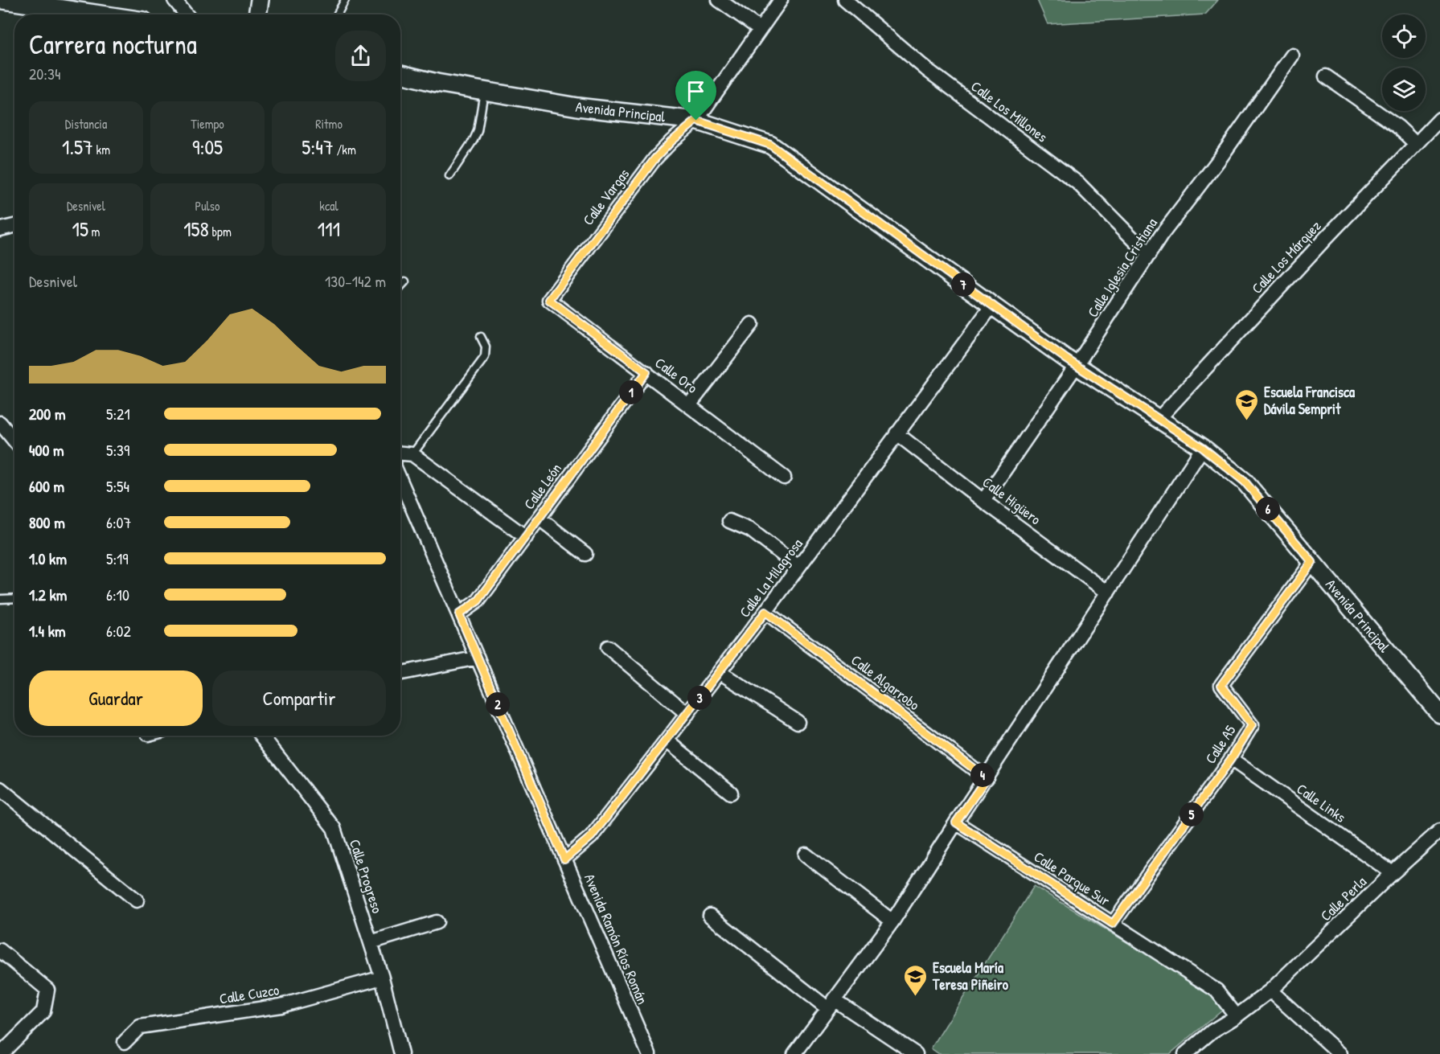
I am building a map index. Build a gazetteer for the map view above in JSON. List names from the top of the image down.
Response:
{
  "streets": {
    "street": [
      "Avenida Principal",
      "Calle Los Millones",
      "Calle Vargas",
      "Calle Los Márquez",
      "Calle Iglesia Cristiana",
      "Calle Oro",
      "Calle León",
      "Calle Higüero",
      "Calle La Milagrosa",
      "Calle Algarrobo",
      "Calle A5",
      "Calle Links",
      "Calle Progreso",
      "Calle Parque Sur",
      "Calle Perla",
      "Avenida Ramón Ríos Román",
      "Calle Cuzco"
    ]
  },
  "crossings": [
    ["Avenida Principal", "Calle Vargas"],
    ["Avenida Principal", "Calle Los Márquez"],
    ["Avenida Principal", "Calle Iglesia Cristiana"],
    ["Avenida Principal", "Calle La Milagrosa"],
    ["Avenida Principal", "Calle A5"],
    ["Calle Los Millones", "Calle Iglesia Cristiana"],
    ["Calle Vargas", "Calle Oro"],
    ["Calle Iglesia Cristiana", "Calle Higüero"],
    ["Calle Oro", "Calle León"],
    ["Calle León", "Avenida Ramón Ríos Román"],
    ["Calle Higüero", "Calle La Milagrosa"],
    ["Calle La Milagrosa", "Calle Algarrobo"],
    ["Calle La Milagrosa", "Avenida Ramón Ríos Román"],
    ["Calle A5", "Calle Links"],
    ["Calle A5", "Calle Parque Sur"],
    ["Calle Links", "Calle Perla"],
    ["Calle Progreso", "Calle Cuzco"],
    ["Calle Parque Sur", "Calle Perla"]
  ],
  "places": {
    "school or university": ["Escuela Francisca Dávila Semprit", "Escuela María Teresa Piñeiro"]
  },
  "page": {
    "heading": ["Carrera nocturna", "20:34"],
    "stats": [
      ["Distancia", "1.57 km"],
      ["Tiempo", "9:05"],
      ["Ritmo", "5:47 /km"],
      ["Desnivel", "15 m"],
      ["Pulso", "158 bpm"],
      ["kcal", "111"]
    ],
    "chart": ["Desnivel", "130–142 m"],
    "pins": [
      "7",
      "1",
      "6",
      "3",
      "2",
      "4",
      "5"
    ],
    "list": [
      {
        "name": "200 m",
        "note": "5:21"
      },
      {
        "name": "400 m",
        "note": "5:39"
      },
      {
        "name": "600 m",
        "note": "5:54"
      },
      {
        "name": "800 m",
        "note": "6:07"
      },
      {
        "name": "1.0 km",
        "note": "5:19"
      },
      {
        "name": "1.2 km",
        "note": "6:10"
      },
      {
        "name": "1.4 km",
        "note": "6:02"
      }
    ],
    "buttons": ["Guardar", "Compartir"]
  }
}
